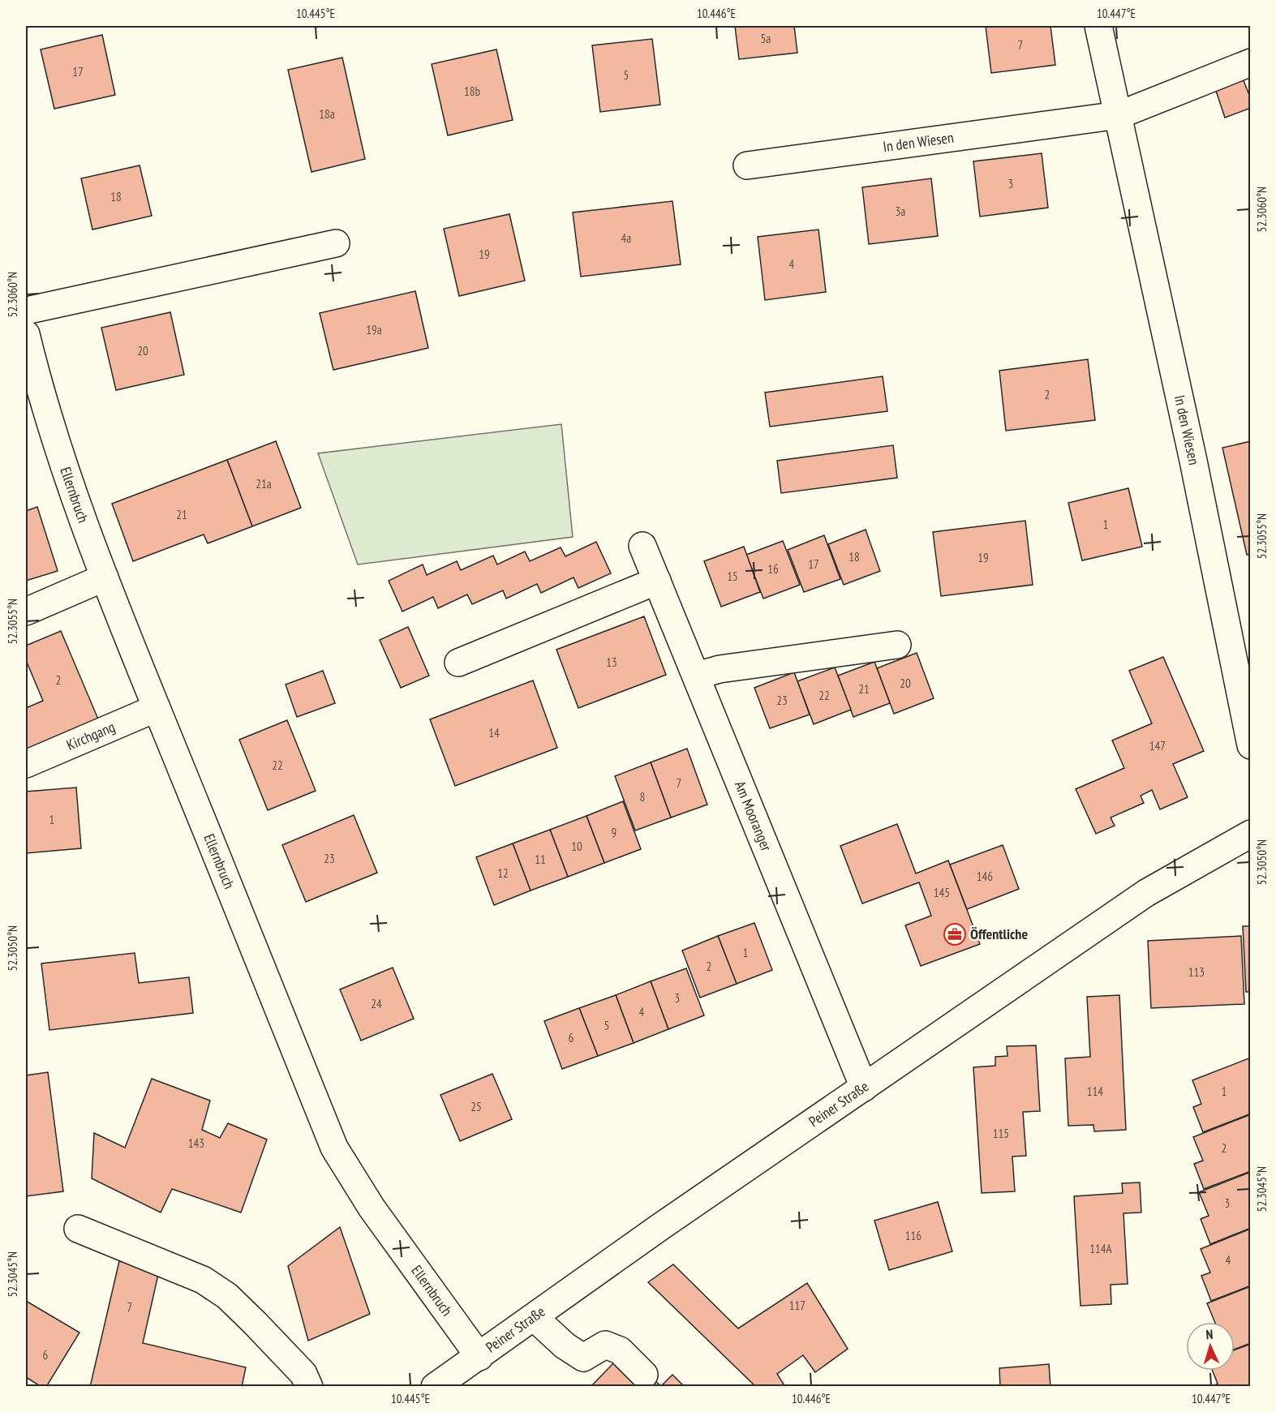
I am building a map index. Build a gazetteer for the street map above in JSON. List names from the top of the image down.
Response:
{
  "streets": {
    "street": [
      "In den Wiesen",
      "Ellernbruch",
      "Kirchgang",
      "Am Mooranger",
      "Peiner Straße"
    ]
  },
  "crossings": [
    ["Ellernbruch", "Kirchgang"],
    ["Ellernbruch", "Peiner Straße"],
    ["Am Mooranger", "Peiner Straße"]
  ],
  "places": {
    "office": ["Öffentliche"]
  },
  "house_numbers": [
    "5a",
    "7",
    "17",
    "5",
    "18b",
    "18a",
    "3",
    "18",
    "3a",
    "4a",
    "19",
    "4",
    "19a",
    "20",
    "2",
    "21a",
    "21",
    "1",
    "18",
    "19",
    "17",
    "16",
    "15",
    "13",
    "2",
    "20",
    "21",
    "22",
    "23",
    "14",
    "147",
    "22",
    "7",
    "8",
    "1",
    "9",
    "10",
    "23",
    "11",
    "12",
    "146",
    "145",
    "1",
    "2",
    "113",
    "3",
    "24",
    "4",
    "5",
    "6",
    "114",
    "1",
    "25",
    "115",
    "143",
    "2",
    "3",
    "116",
    "114A",
    "4",
    "117",
    "7",
    "6"
  ],
  "north": "top",
  "coordinates": [
    "10.445°E",
    "10.446°E",
    "10.447°E",
    "52.3060°N",
    "52.3055°N",
    "52.3050°N",
    "52.3045°N"
  ]
}
